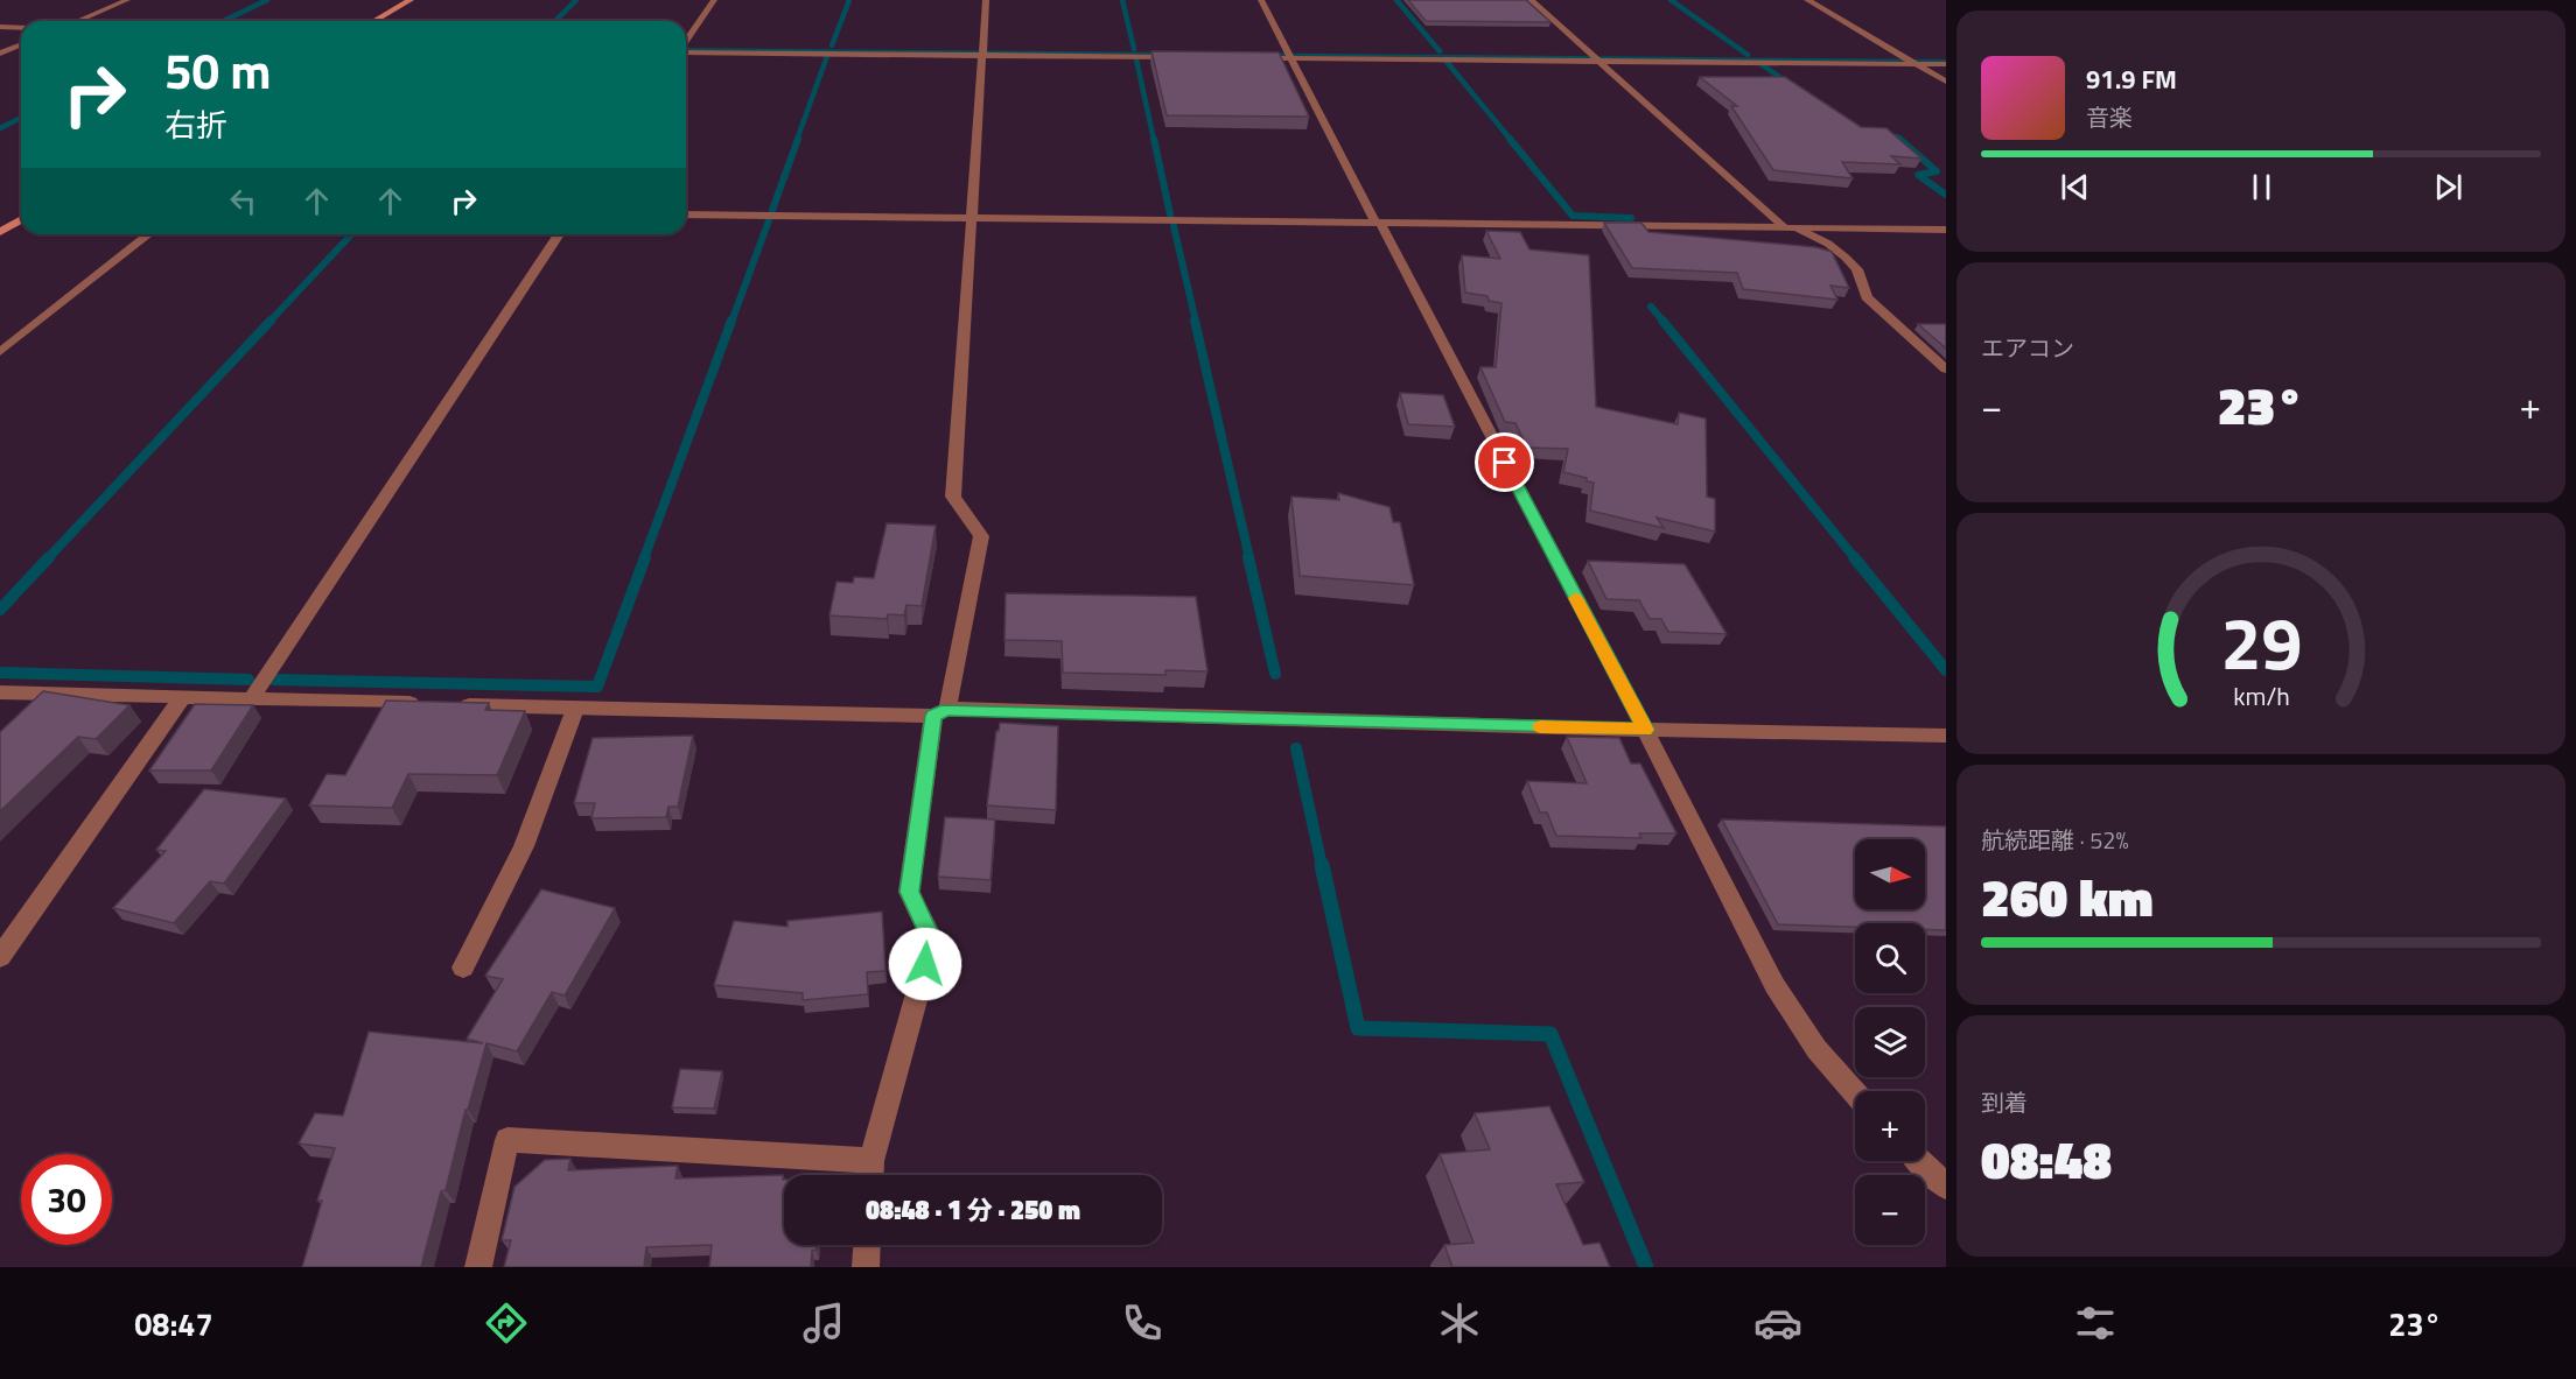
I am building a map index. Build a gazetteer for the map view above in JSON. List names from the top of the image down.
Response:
{
  "north": "right",
  "page": {
    "turn": ["50 m", "右折"],
    "song": ["91.9 FM", "音楽"],
    "tile": [
      "エアコン",
      ["航続距離 · 52%", "260 km"],
      ["到着", "08:48"]
    ],
    "heat": ["−", "23°", "+"],
    "map_buttons": ["+", "−"],
    "limit": "30",
    "trip": "08:48 · 1 分 · 250 m",
    "tabs": ["08:47", "23°"],
    "gauge": ["29", "km/h"]
  }
}
